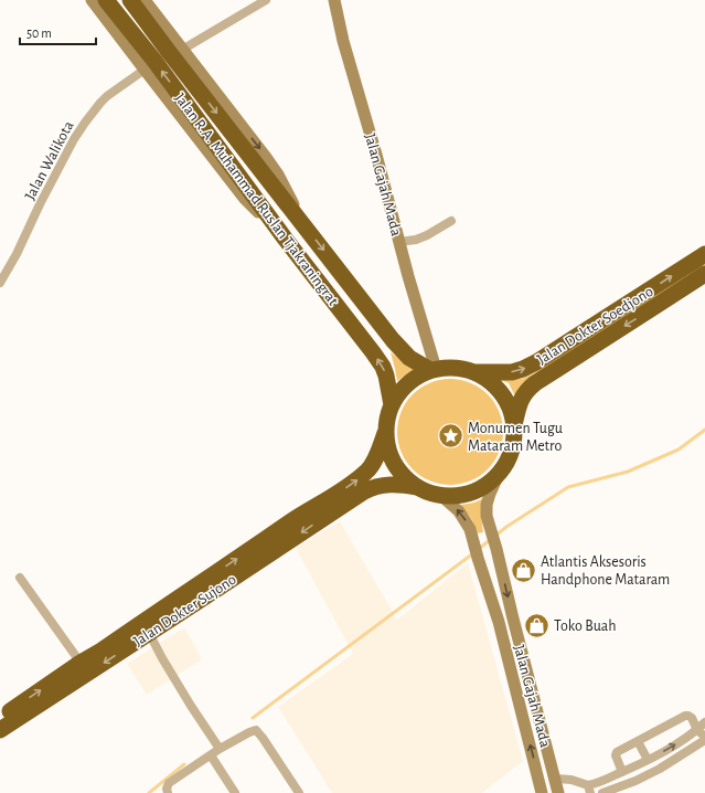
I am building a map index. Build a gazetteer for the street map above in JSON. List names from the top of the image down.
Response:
{
  "streets": {
    "highway": ["Jalan R.A. Muhammad Ruslan Tjakraningrat", "Jalan Dokter Soedjono", "Jalan Dokter Sujono"],
    "street": ["Jalan Walikota", "Jalan Gajah Mada"]
  },
  "crossings": [
    ["Jalan Gajah Mada", "Jalan R.A. Muhammad Ruslan Tjakraningrat"],
    ["Jalan Gajah Mada", "Jalan Dokter Soedjono"],
    ["Jalan Gajah Mada", "Jalan Dokter Sujono"],
    ["Jalan R.A. Muhammad Ruslan Tjakraningrat", "Jalan Dokter Soedjono"],
    ["Jalan R.A. Muhammad Ruslan Tjakraningrat", "Jalan Dokter Sujono"],
    ["Jalan Dokter Soedjono", "Jalan Dokter Sujono"]
  ],
  "places": {
    "place": ["Monumen Tugu Mataram Metro"],
    "shop": ["Atlantis Aksesoris Handphone Mataram", "Toko Buah"]
  },
  "scale_bar": "50 m"
}
